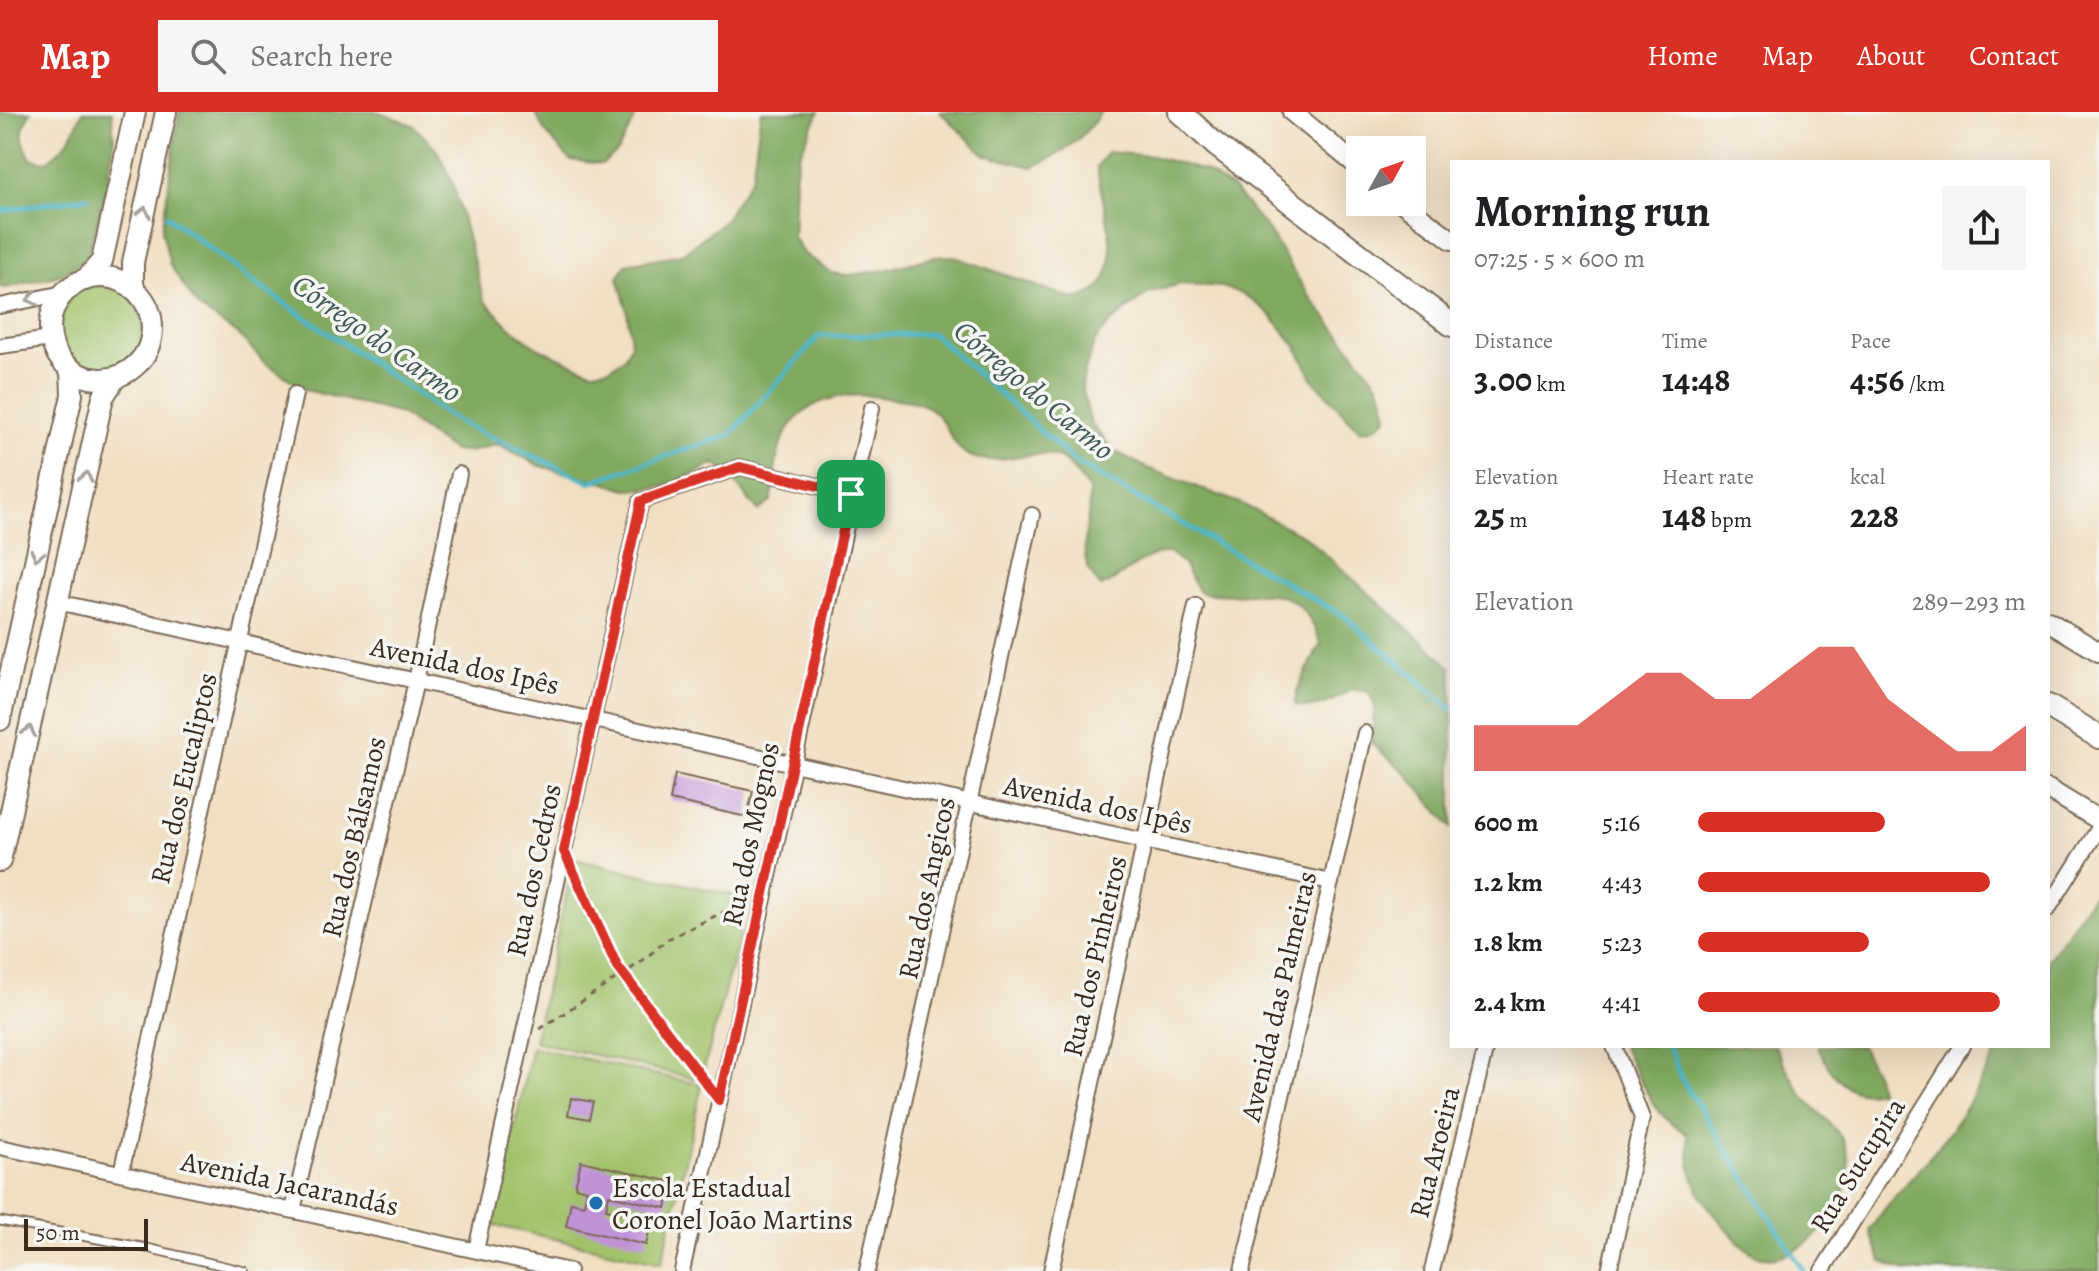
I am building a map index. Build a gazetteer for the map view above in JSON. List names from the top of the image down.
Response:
{
  "streets": {
    "street": [
      "Avenida dos Ipês",
      "Rua dos Eucaliptos",
      "Rua dos Mognos",
      "Rua dos Bálsamos",
      "Rua dos Cedros",
      "Rua dos Angicos",
      "Rua dos Pinheiros",
      "Avenida das Palmeiras",
      "Rua Aroeira",
      "Rua Sucupira",
      "Avenida Jacarandás"
    ]
  },
  "crossings": [
    ["Avenida dos Ipês", "Rua dos Eucaliptos"],
    ["Avenida dos Ipês", "Rua dos Mognos"],
    ["Avenida dos Ipês", "Rua dos Bálsamos"],
    ["Avenida dos Ipês", "Rua dos Cedros"],
    ["Avenida dos Ipês", "Rua dos Angicos"],
    ["Avenida dos Ipês", "Rua dos Pinheiros"],
    ["Avenida dos Ipês", "Avenida das Palmeiras"],
    ["Rua dos Eucaliptos", "Avenida Jacarandás"],
    ["Rua dos Mognos", "Rua dos Cedros"],
    ["Rua dos Bálsamos", "Avenida Jacarandás"],
    ["Rua dos Cedros", "Avenida Jacarandás"]
  ],
  "water": ["Córrego do Carmo"],
  "places": ["Escola Estadual Coronel João Martins"],
  "scale_bar": "50 m",
  "north": "top right",
  "page": {
    "header": "Map",
    "search": "Search here",
    "nav": [
      "Home",
      "Map",
      "About",
      "Contact"
    ],
    "heading": ["Morning run", "07:25 · 5 × 600 m"],
    "stats": [
      ["Distance", "3.00 km"],
      ["Time", "14:48"],
      ["Pace", "4:56 /km"],
      ["Elevation", "25 m"],
      ["Heart rate", "148 bpm"],
      ["kcal", "228"]
    ],
    "chart": ["Elevation", "289–293 m"],
    "list": [
      {
        "name": "600 m",
        "note": "5:16"
      },
      {
        "name": "1.2 km",
        "note": "4:43"
      },
      {
        "name": "1.8 km",
        "note": "5:23"
      },
      {
        "name": "2.4 km",
        "note": "4:41"
      }
    ],
    "scale": "50 m"
  }
}
